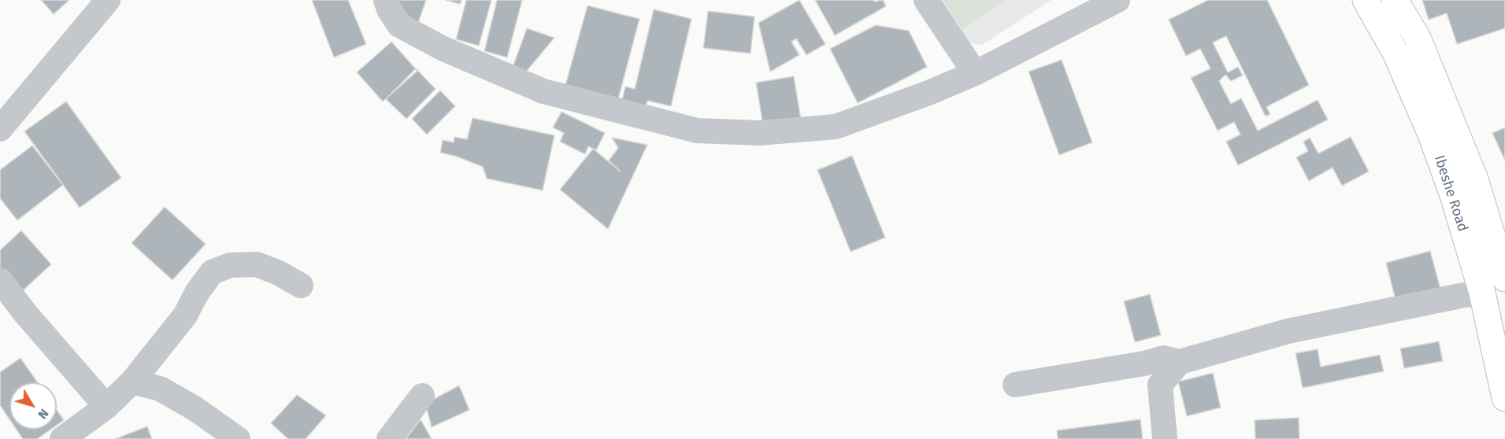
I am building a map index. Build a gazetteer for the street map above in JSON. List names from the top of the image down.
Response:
{
  "streets": {
    "main road": ["Ibeshe Road"]
  },
  "north": "bottom right"
}
